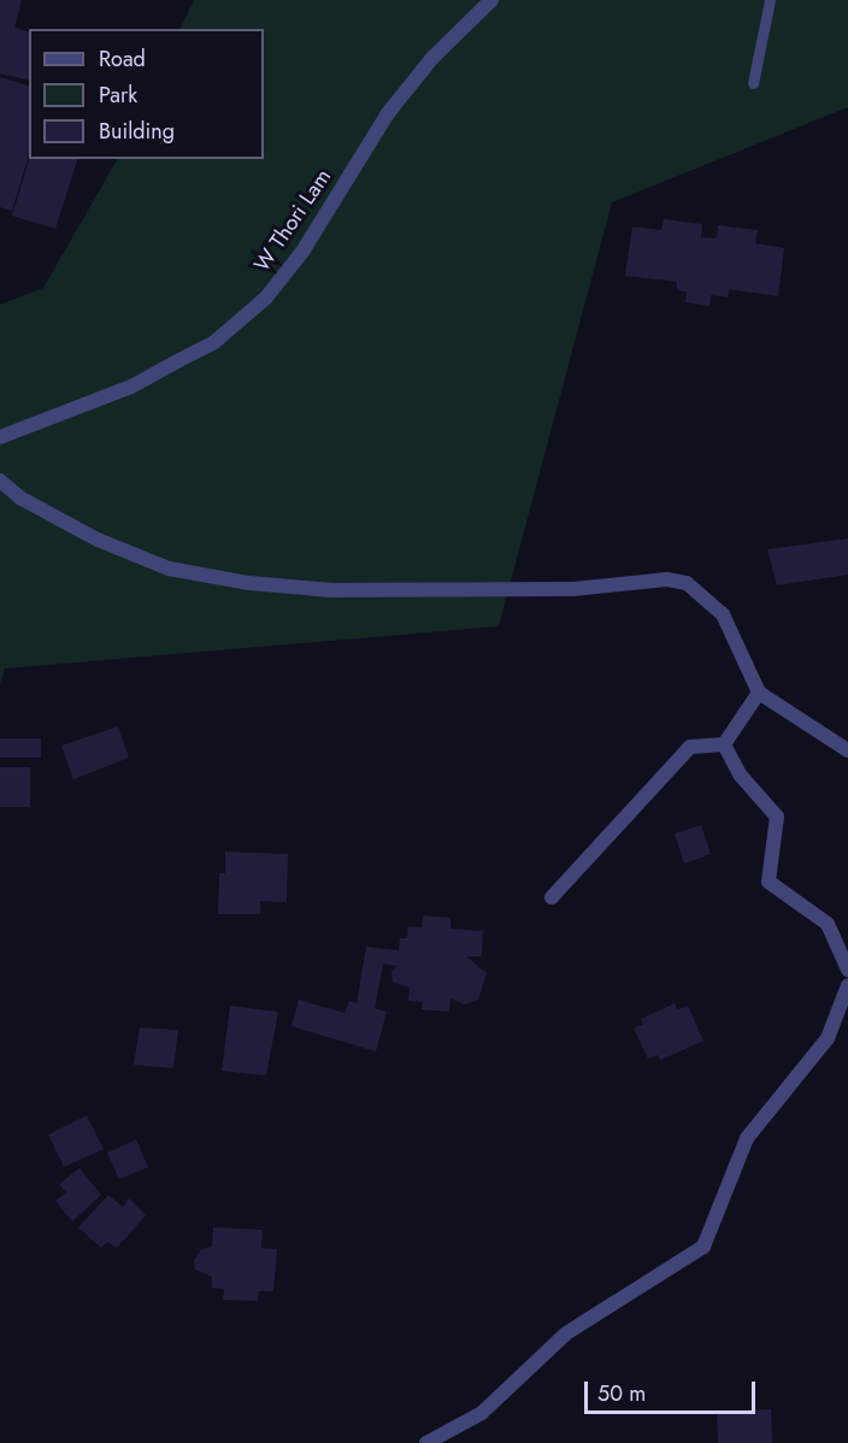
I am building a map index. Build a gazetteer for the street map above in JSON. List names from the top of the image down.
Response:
{
  "streets": {
    "street": ["W Thori Lam"]
  },
  "legend": ["Road", "Park", "Building"],
  "scale_bar": "50 m"
}
